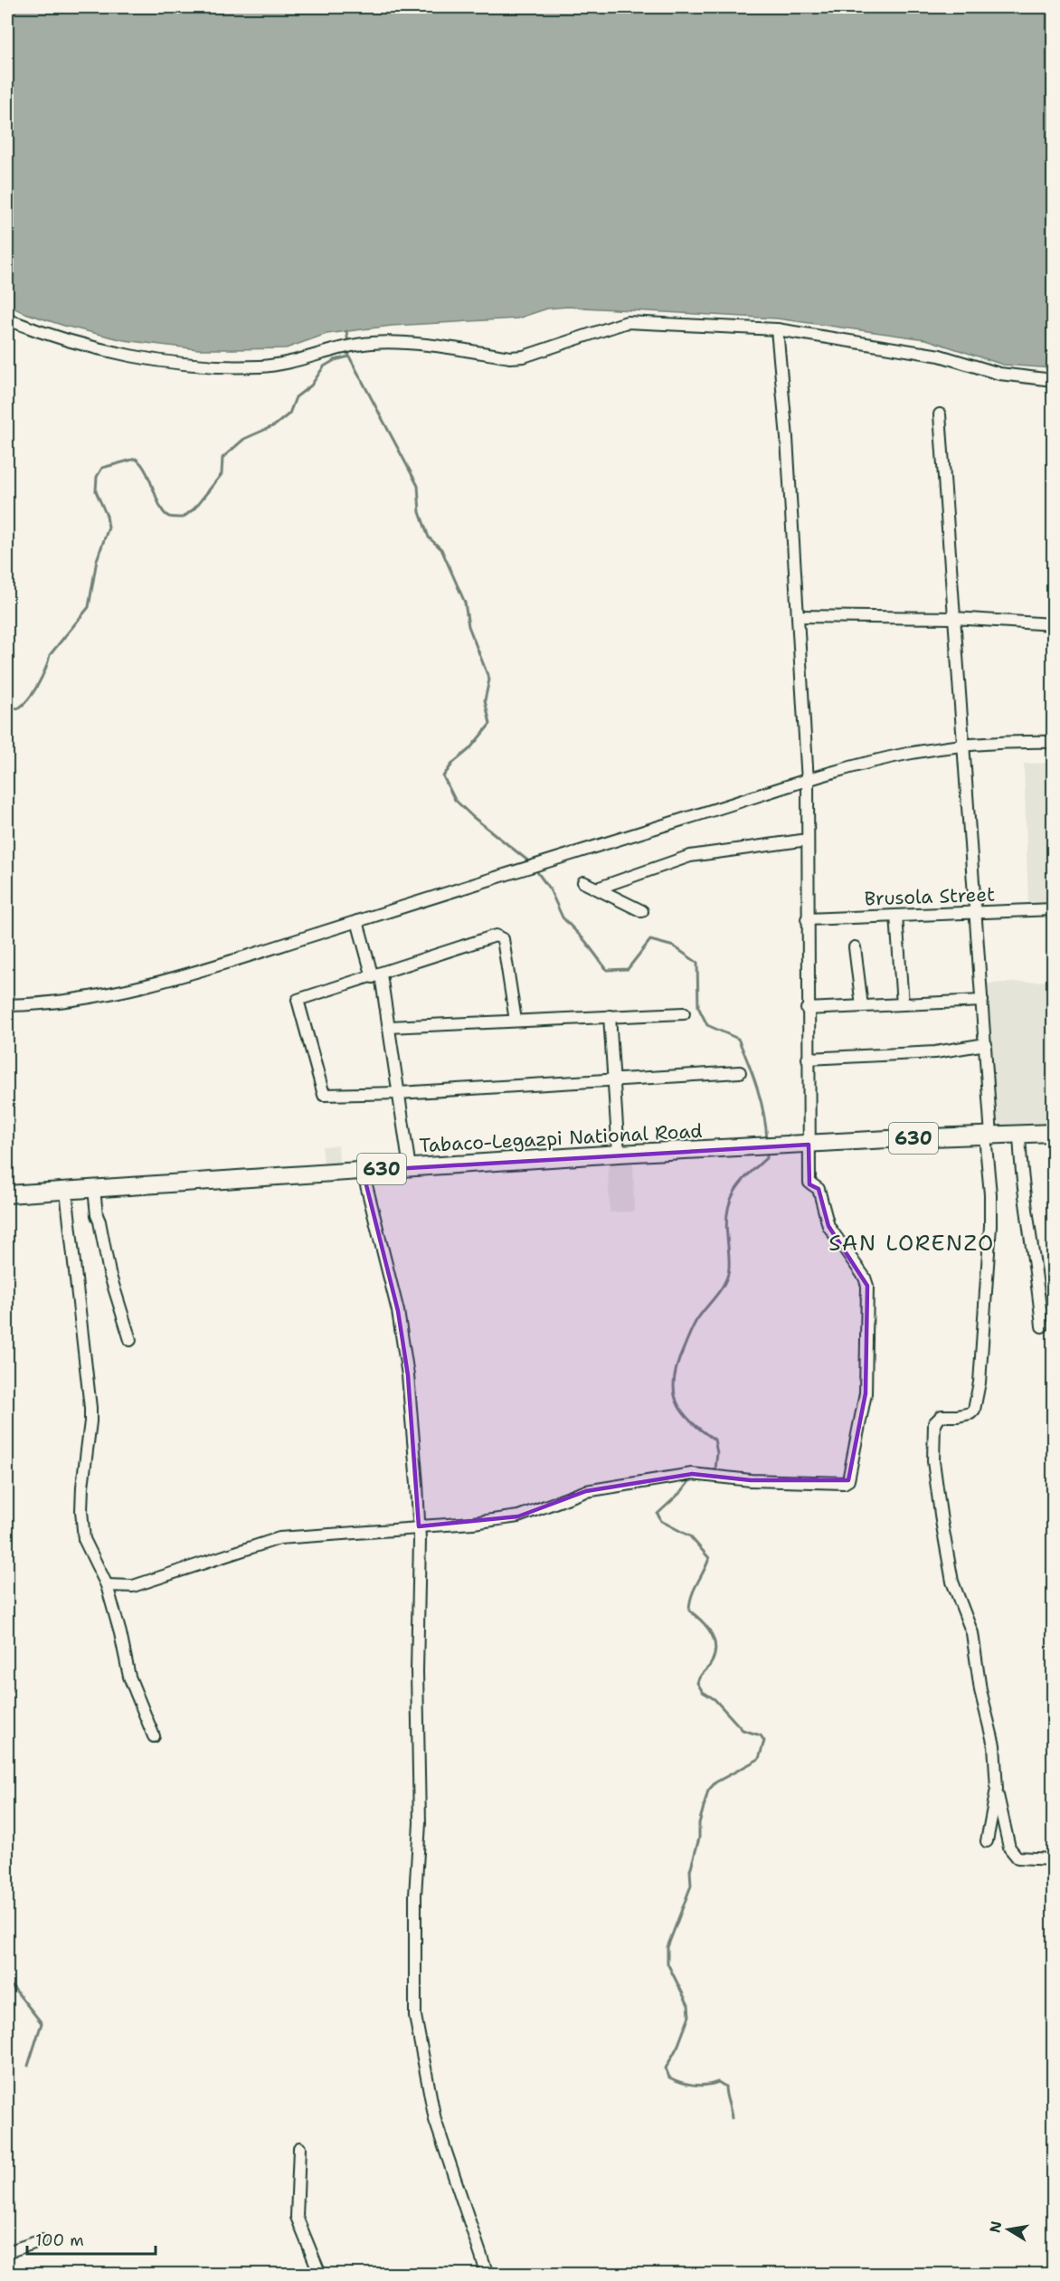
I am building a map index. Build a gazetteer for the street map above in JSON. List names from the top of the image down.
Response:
{
  "streets": {
    "main road": ["Tabaco-Legazpi National Road", "630"],
    "street": ["Brusola Street"]
  },
  "districts": ["SAN LORENZO"],
  "scale_bar": "100 m",
  "north": "left"
}
